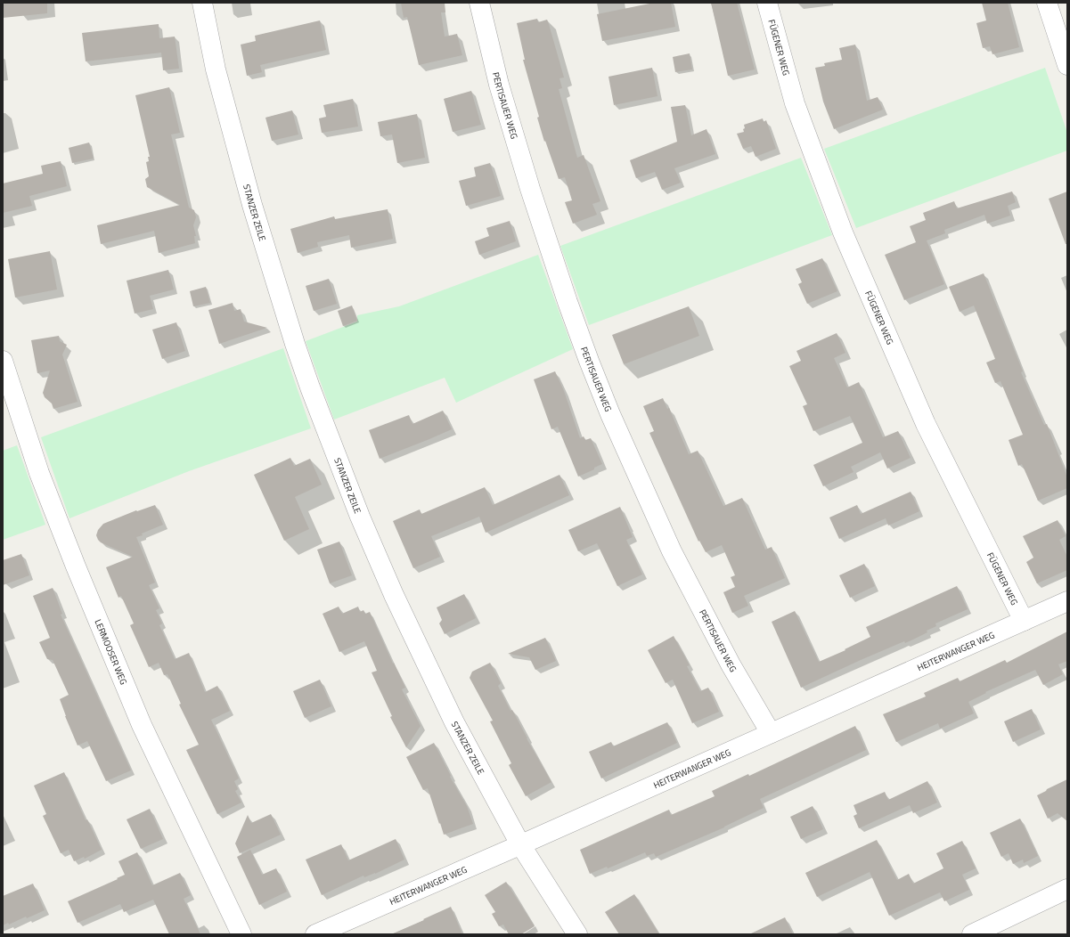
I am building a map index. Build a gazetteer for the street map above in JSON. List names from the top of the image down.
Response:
{
  "streets": {
    "street": [
      "FÜGENER WEG",
      "PERTISAUER WEG",
      "STANZER ZEILE",
      "HEITERWANGER WEG",
      "LERMOOSER WEG"
    ]
  },
  "crossings": [
    ["FÜGENER WEG", "HEITERWANGER WEG"],
    ["PERTISAUER WEG", "HEITERWANGER WEG"],
    ["STANZER ZEILE", "HEITERWANGER WEG"]
  ]
}
